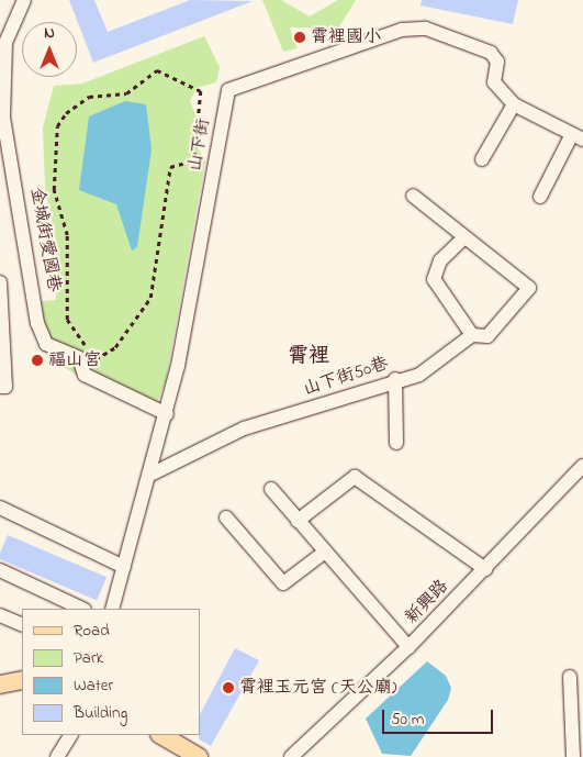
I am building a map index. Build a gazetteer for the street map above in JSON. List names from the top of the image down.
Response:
{
  "streets": {
    "street": [
      "山下街",
      "金城街愛國巷",
      "山下街50巷",
      "新興路"
    ]
  },
  "crossings": [
    ["山下街", "金城街愛國巷"],
    ["山下街", "山下街50巷"]
  ],
  "districts": ["霄裡"],
  "places": ["霄裡國小", "福山宮", "霄裡玉元宮 (天公廟)"],
  "legend": [
    "Road",
    "Park",
    "Water",
    "Building"
  ],
  "scale_bar": "50 m",
  "north": "top"
}
